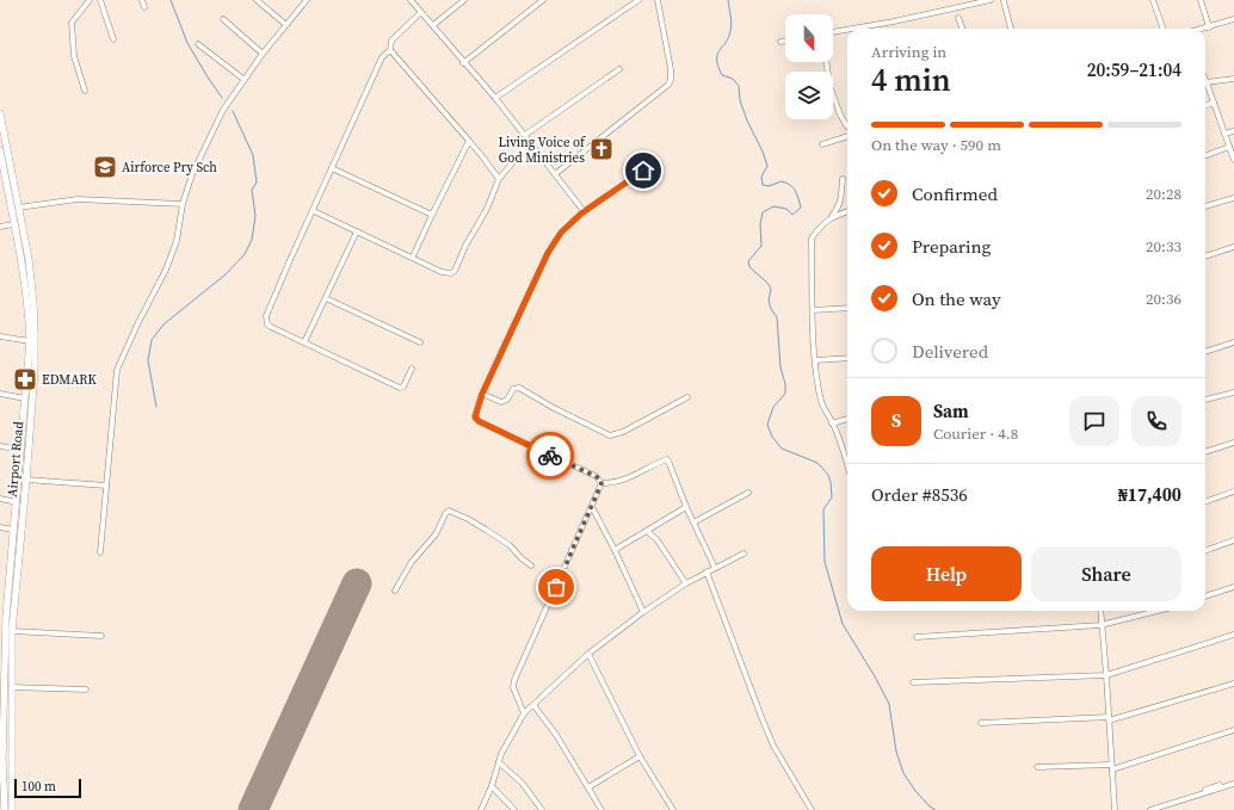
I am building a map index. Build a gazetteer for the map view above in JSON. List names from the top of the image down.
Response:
{
  "streets": {
    "main road": ["Airport Road"]
  },
  "places": {
    "church": ["Living Voice of God Ministries"],
    "school or university": ["Airforce Pry Sch"],
    "pharmacy": ["EDMARK"]
  },
  "scale_bar": "100 m",
  "north": "bottom",
  "page": {
    "heading": ["4 min", "Arriving in", "20:59–21:04"],
    "panel": [
      "Sam",
      "Courier · 4.8",
      "Order #8536",
      "₦17,400"
    ],
    "bar": "On the way · 590 m",
    "list": [
      ["Confirmed", "20:28"],
      ["Preparing", "20:33"],
      ["On the way", "20:36"],
      "Delivered"
    ],
    "round": "S",
    "buttons": ["Help", "Share"],
    "scale": "100 m"
  }
}
